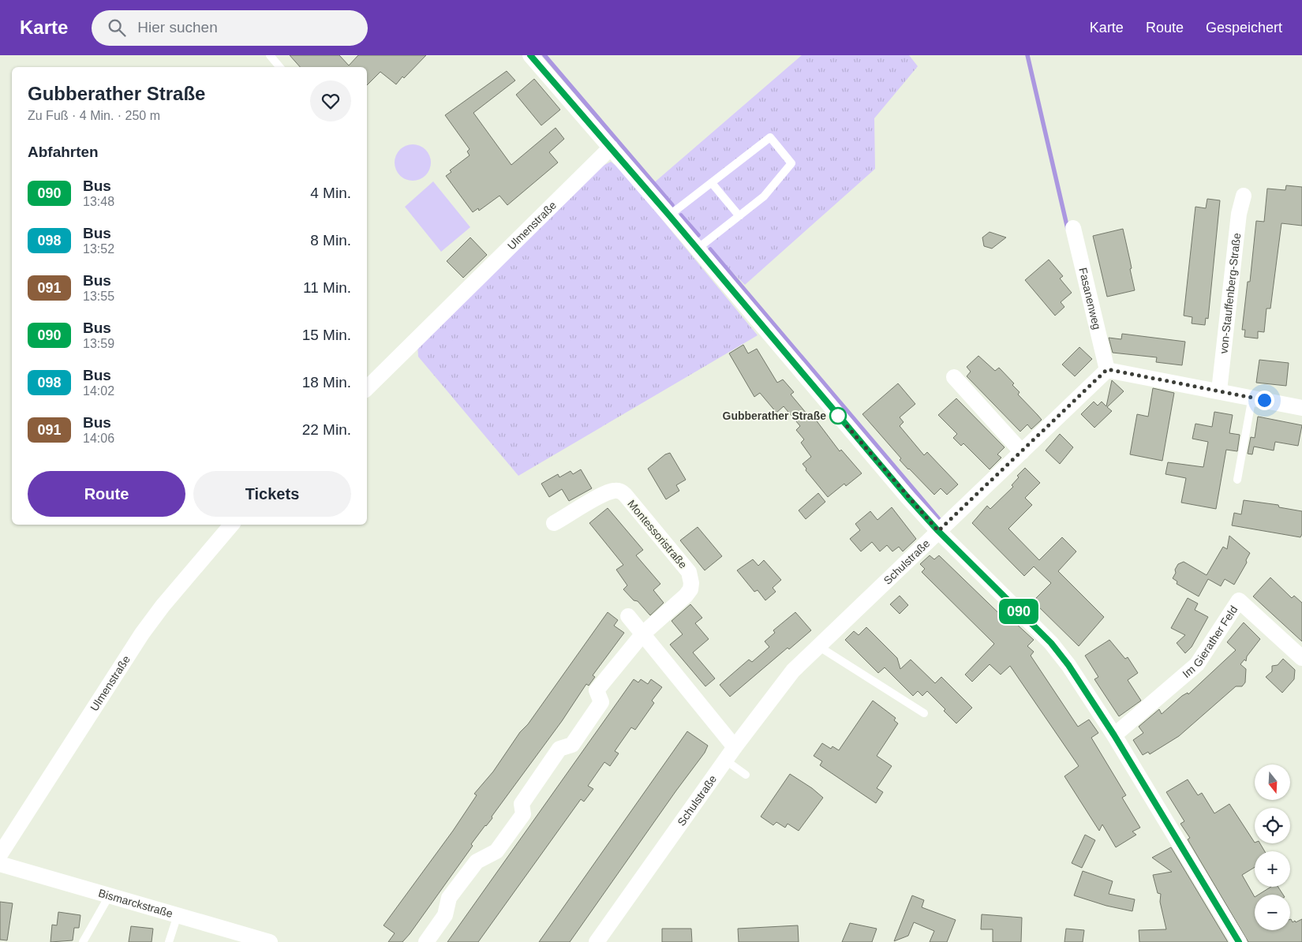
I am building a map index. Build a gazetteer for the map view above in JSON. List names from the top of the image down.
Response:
{
  "streets": {
    "street": [
      "Ulmenstraße",
      "von-Stauffenberg-Straße",
      "Fasanenweg",
      "Montessoristraße",
      "Schulstraße",
      "Im Gierather Feld",
      "Bismarckstraße"
    ]
  },
  "crossings": [
    ["Fasanenweg", "Schulstraße"]
  ],
  "places": ["Gubberather Straße"],
  "lines": ["bus line 090"],
  "north": "bottom",
  "page": {
    "header": "Karte",
    "search": "Hier suchen",
    "nav": ["Karte", "Route", "Gespeichert"],
    "on_map": "090",
    "heading": [
      ["Gubberather Straße", "Zu Fuß · 4 Min. · 250 m"],
      "Abfahrten"
    ],
    "list": [
      {
        "mark": "090",
        "name": "Bus",
        "note": "13:48",
        "value": "4 Min."
      },
      {
        "mark": "098",
        "name": "Bus",
        "note": "13:52",
        "value": "8 Min."
      },
      {
        "mark": "091",
        "name": "Bus",
        "note": "13:55",
        "value": "11 Min."
      },
      {
        "mark": "090",
        "name": "Bus",
        "note": "13:59",
        "value": "15 Min."
      },
      {
        "mark": "098",
        "name": "Bus",
        "note": "14:02",
        "value": "18 Min."
      },
      {
        "mark": "091",
        "name": "Bus",
        "note": "14:06",
        "value": "22 Min."
      }
    ],
    "buttons": ["Route", "Tickets"],
    "map_buttons": ["+", "−"]
  }
}
